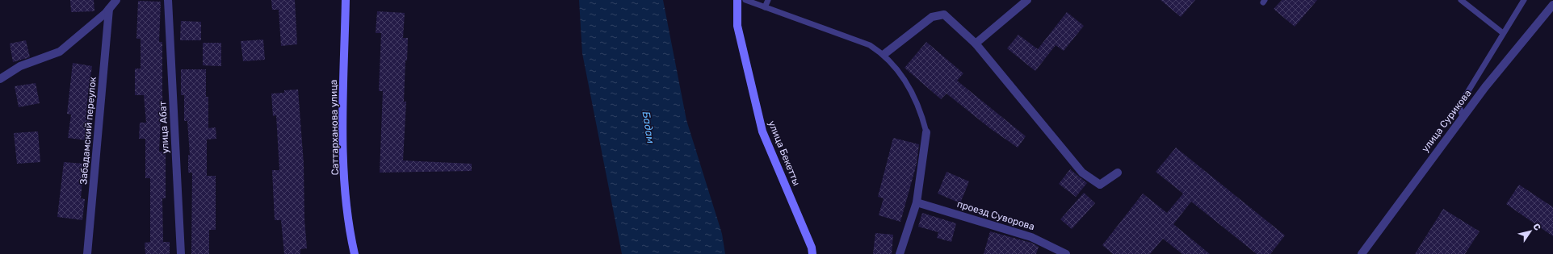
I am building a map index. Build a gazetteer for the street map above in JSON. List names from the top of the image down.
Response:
{
  "streets": {
    "street": [
      "улица Сурикова",
      "улица Абат",
      "Саттарханова улица",
      "Забадамский переулок",
      "улица Бекетты",
      "проезд Суворова"
    ]
  },
  "water": ["Бадам"],
  "north": "top right"
}
